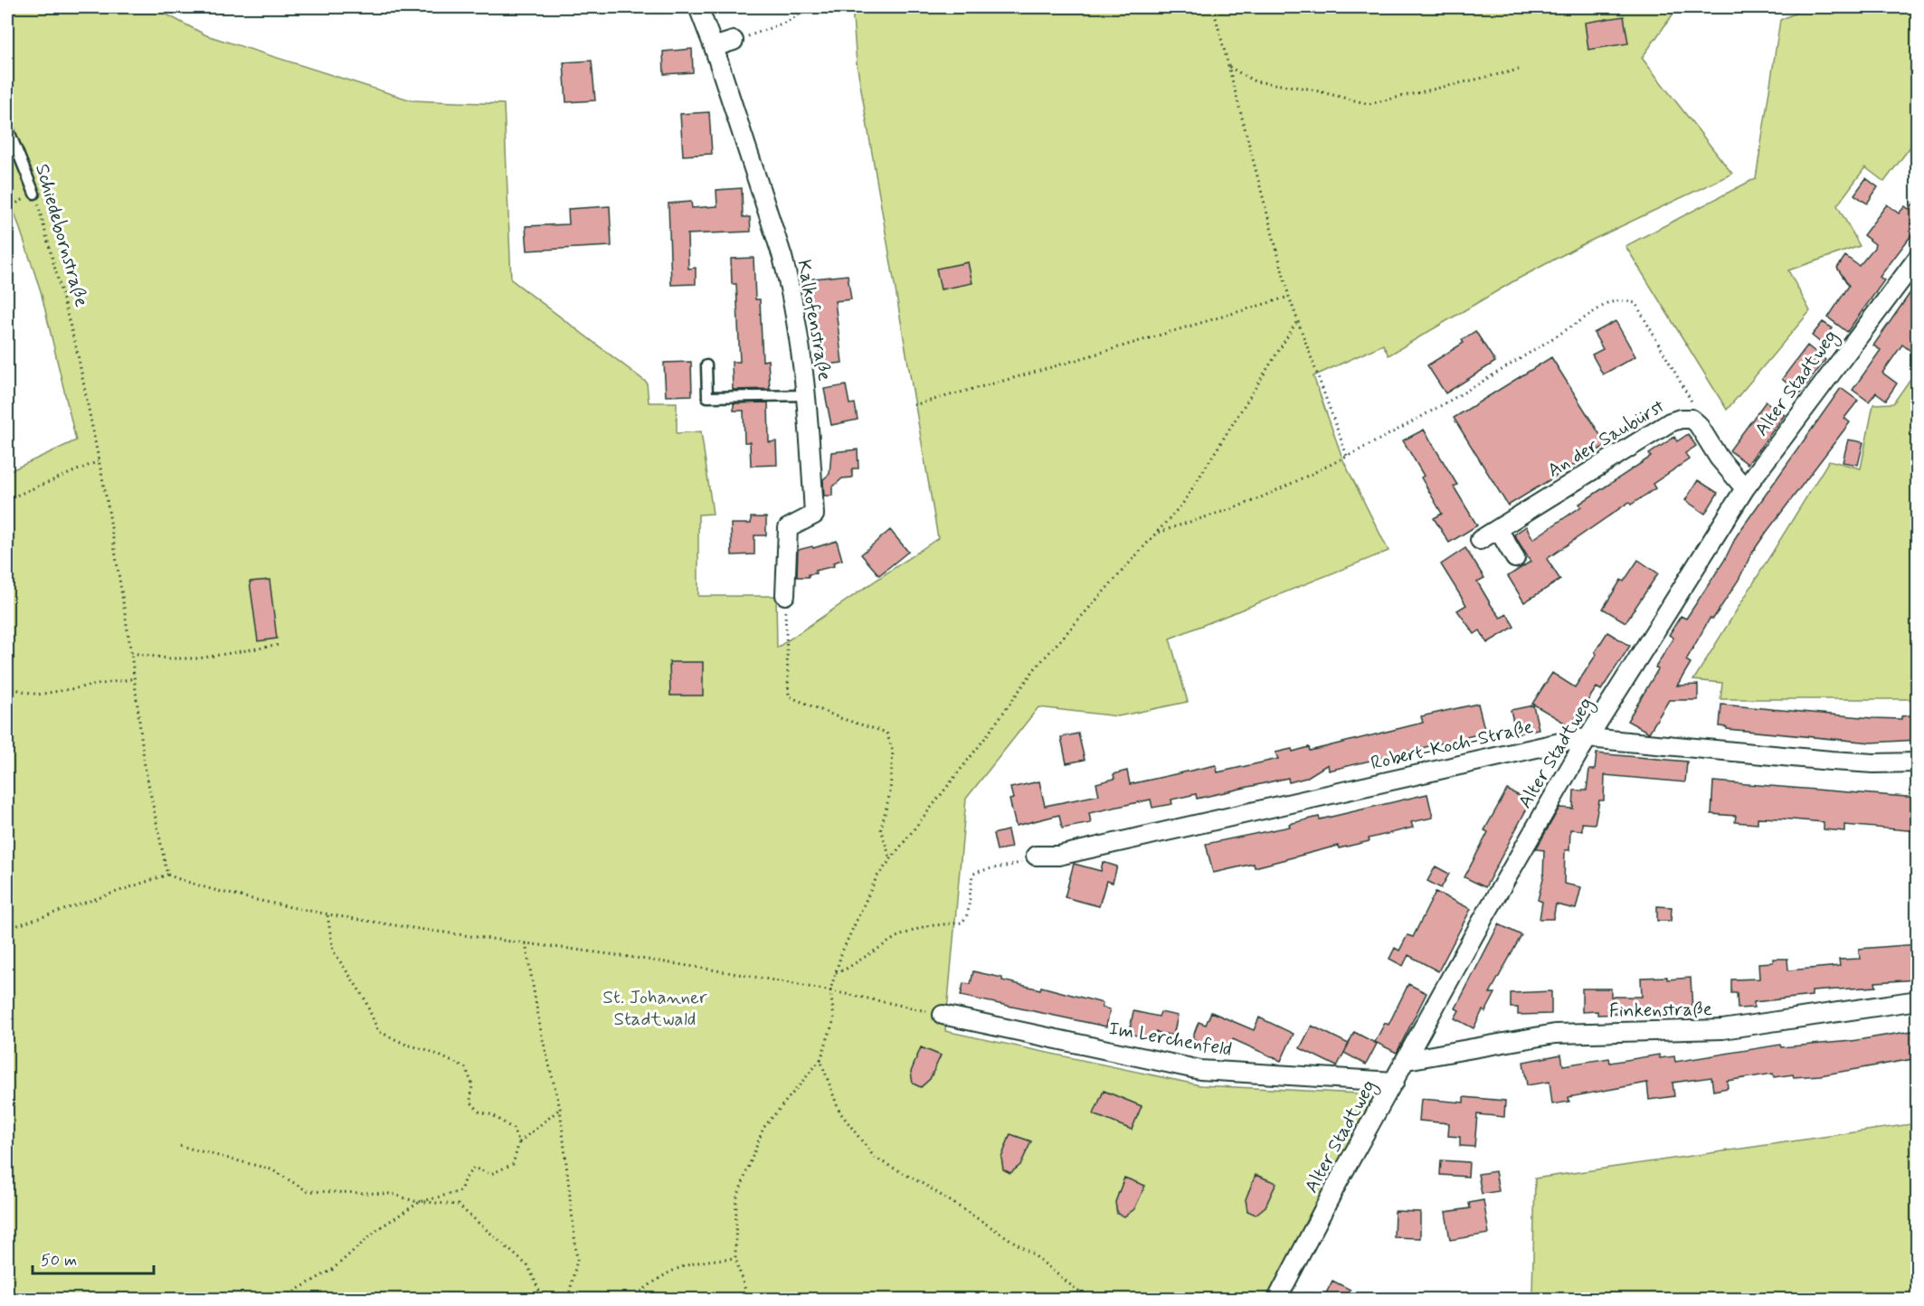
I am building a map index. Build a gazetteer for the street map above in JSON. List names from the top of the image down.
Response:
{
  "streets": {
    "street": [
      "Kalkofenstraße",
      "Alter Stadtweg",
      "An der Saubürst",
      "Robert-Koch-Straße",
      "Finkenstraße",
      "Im Lerchenfeld"
    ],
    "lane": ["Schiedebornstraße"]
  },
  "crossings": [
    ["Alter Stadtweg", "Robert-Koch-Straße"],
    ["Alter Stadtweg", "Finkenstraße"],
    ["Alter Stadtweg", "Im Lerchenfeld"]
  ],
  "parks": ["St. Johanner Stadtwald"],
  "scale_bar": "50 m"
}
